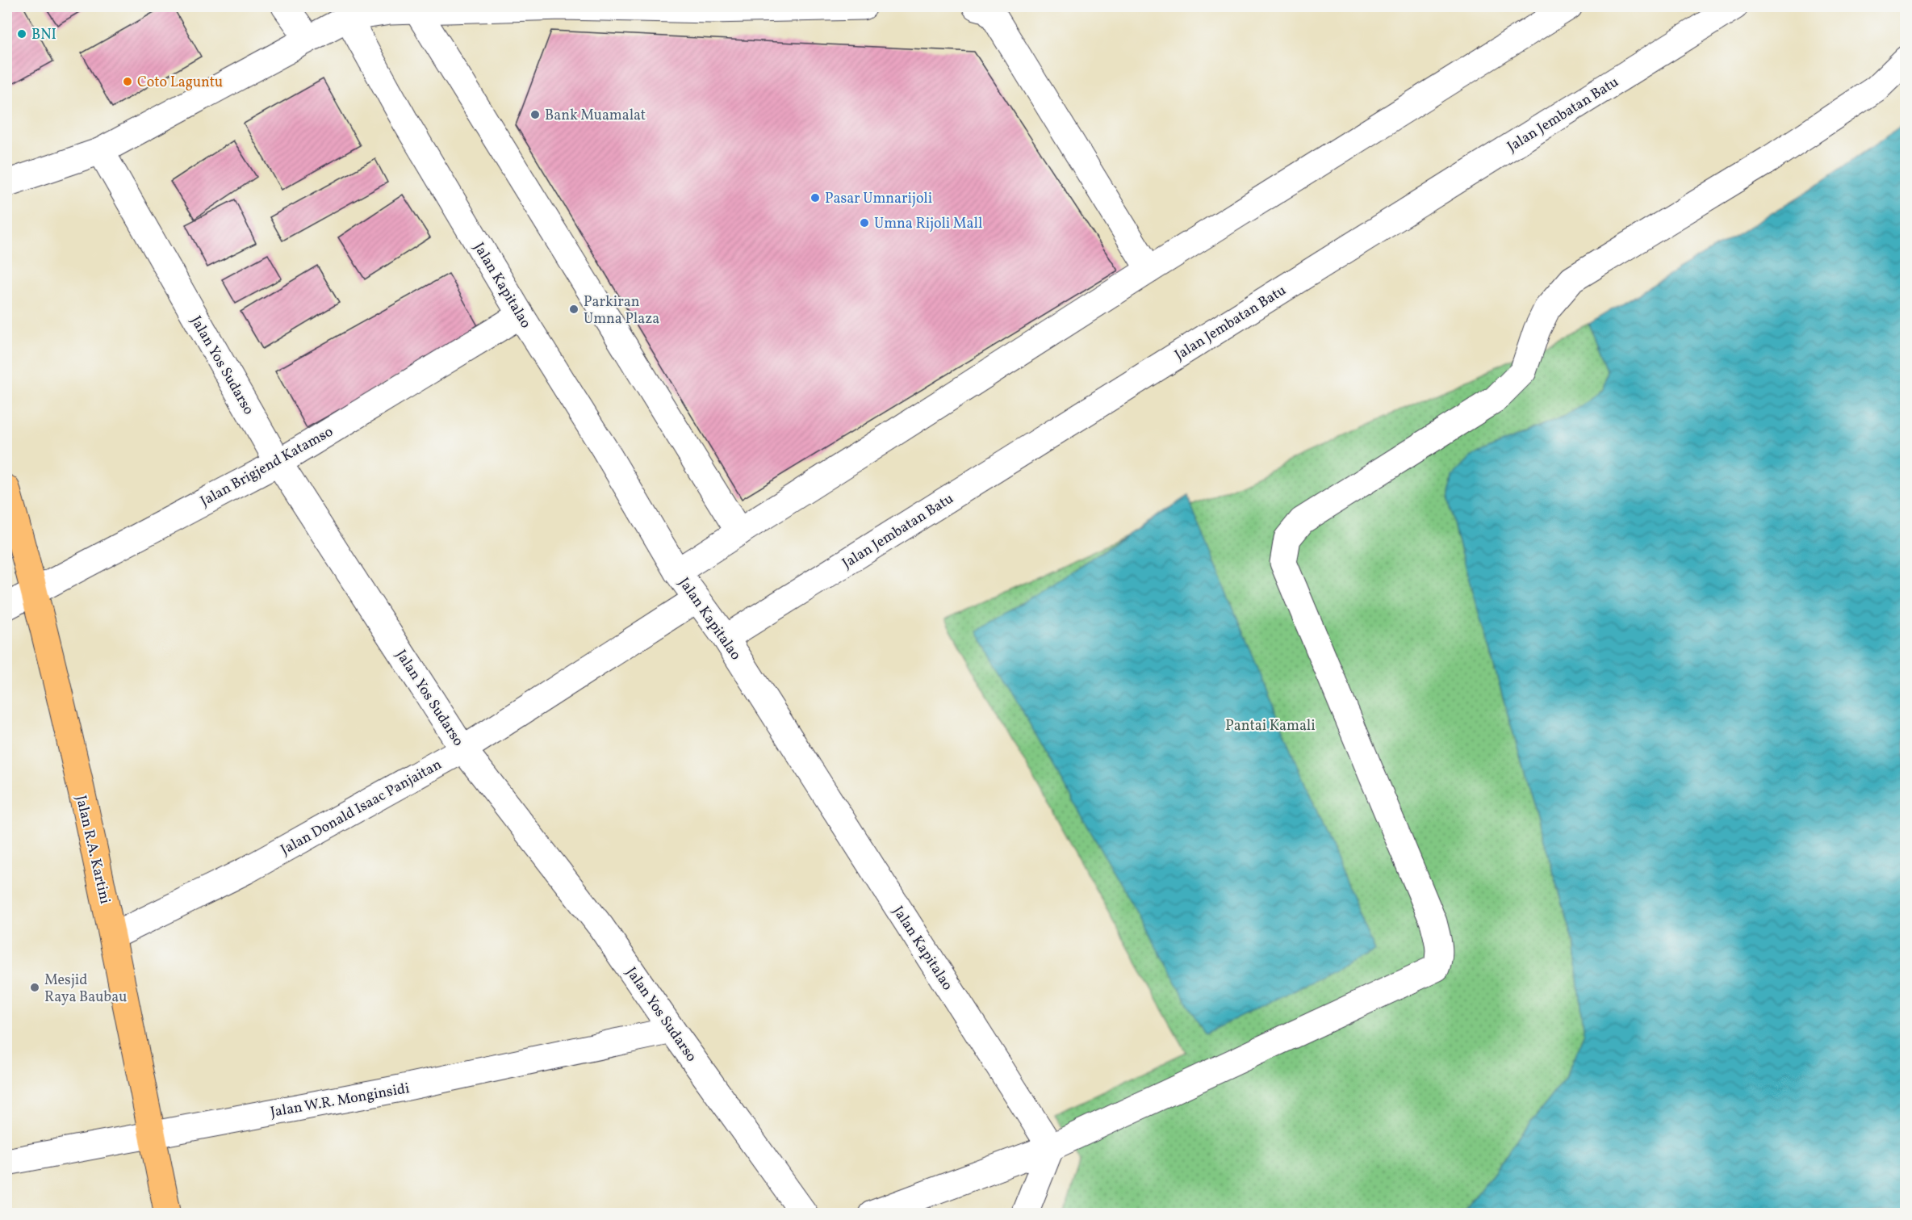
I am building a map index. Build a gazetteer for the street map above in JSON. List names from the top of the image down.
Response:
{
  "streets": {
    "highway": ["Jalan R.A. Kartini"],
    "street": [
      "Jalan Jembatan Batu",
      "Jalan Kapitalao",
      "Jalan Yos Sudarso",
      "Jalan Brigjend Katamso",
      "Jalan Donald Isaac Panjaitan",
      "Jalan W.R. Monginsidi"
    ]
  },
  "crossings": [
    ["Jalan Jembatan Batu", "Jalan Kapitalao"],
    ["Jalan Kapitalao", "Jalan Brigjend Katamso"],
    ["Jalan Kapitalao", "Jalan Donald Isaac Panjaitan"],
    ["Jalan Yos Sudarso", "Jalan Brigjend Katamso"],
    ["Jalan Yos Sudarso", "Jalan Donald Isaac Panjaitan"],
    ["Jalan Yos Sudarso", "Jalan W.R. Monginsidi"],
    ["Jalan Brigjend Katamso", "Jalan R.A. Kartini"],
    ["Jalan Donald Isaac Panjaitan", "Jalan R.A. Kartini"],
    ["Jalan R.A. Kartini", "Jalan W.R. Monginsidi"]
  ],
  "parks": ["Pantai Kamali"],
  "places": [
    "BNI",
    "Coto Laguntu",
    "Bank Muamalat",
    "Pasar Umnarijoli",
    "Umna Rijoli Mall",
    "Parkiran Umna Plaza",
    "Mesjid Raya Baubau"
  ]
}
